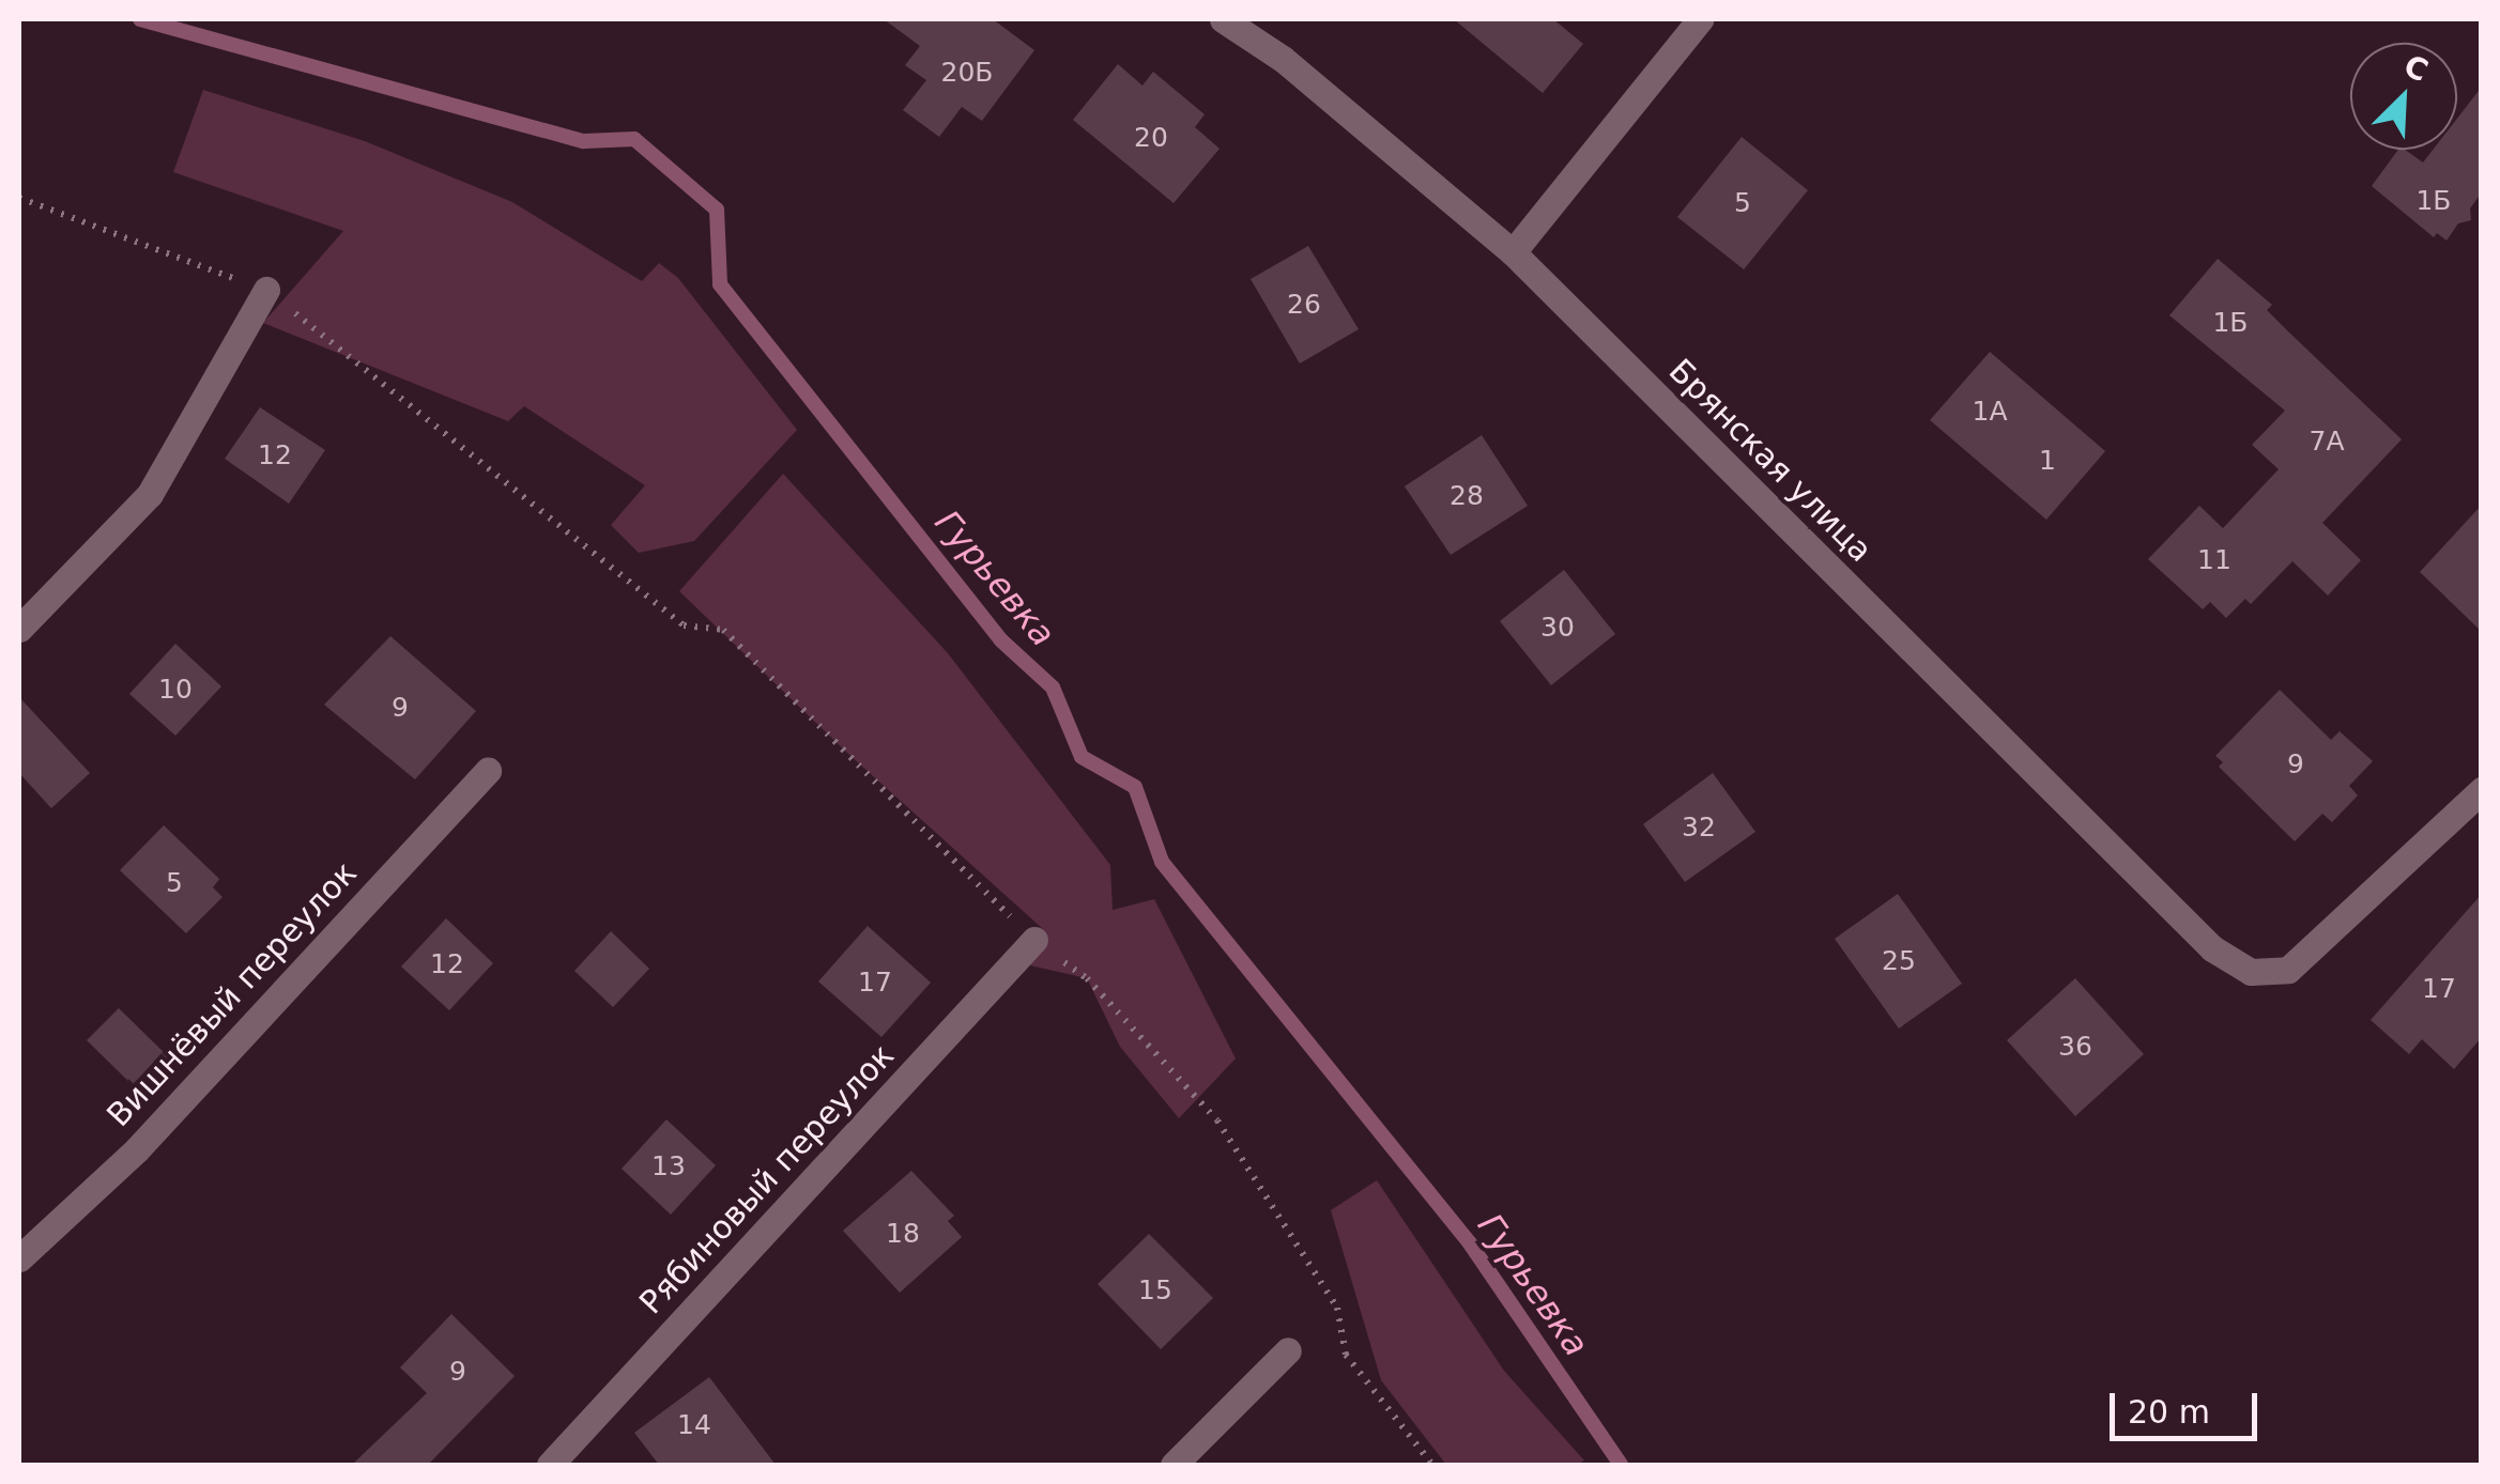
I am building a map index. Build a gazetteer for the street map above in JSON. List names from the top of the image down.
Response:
{
  "streets": {
    "street": ["Брянская улица", "Вишнёвый переулок", "Рябиновый переулок"]
  },
  "water": ["Гурьевка"],
  "house_numbers": [
    "20Б",
    "20",
    "1Б",
    "5",
    "26",
    "1Б",
    "1А",
    "7А",
    "12",
    "1",
    "28",
    "11",
    "30",
    "10",
    "9",
    "9",
    "32",
    "5",
    "25",
    "12",
    "17",
    "17",
    "36",
    "13",
    "18",
    "15",
    "9",
    "14"
  ],
  "scale_bar": "20 m",
  "north": "top right"
}
